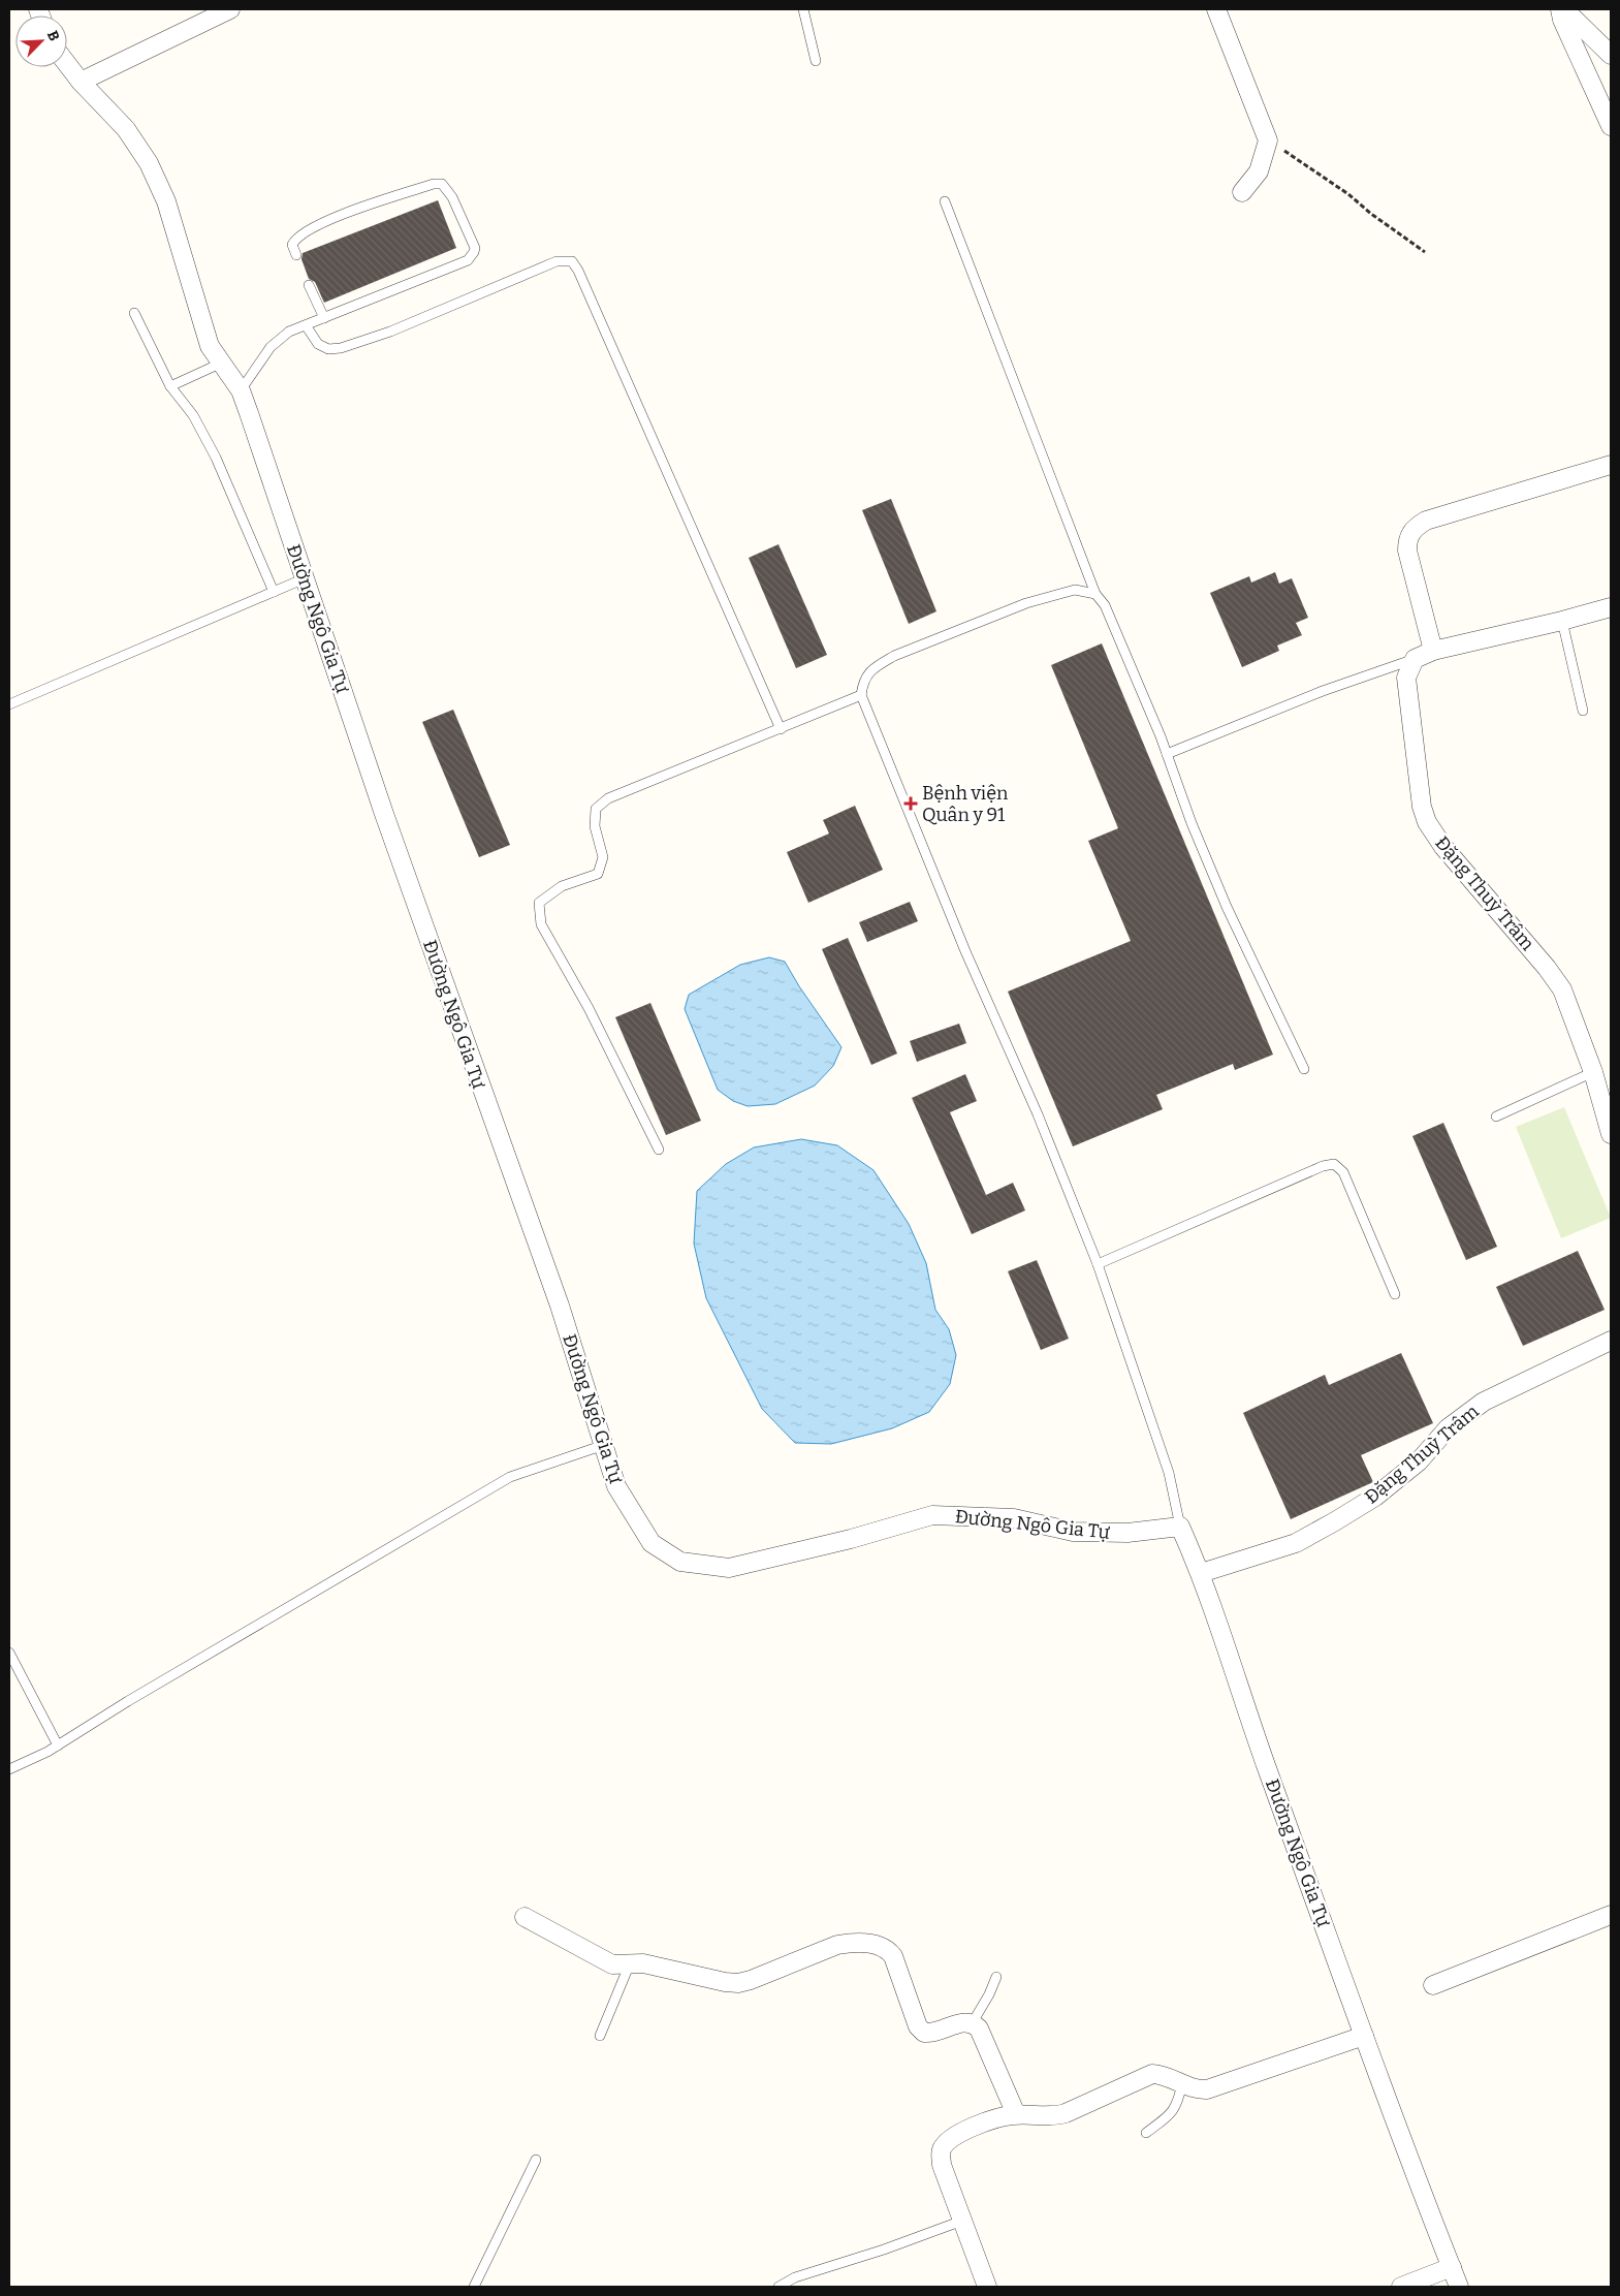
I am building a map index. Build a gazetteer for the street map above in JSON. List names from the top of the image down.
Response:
{
  "streets": {
    "street": ["Đường Ngô Gia Tự", "Đặng Thuỳ Trâm"]
  },
  "crossings": [
    ["Đường Ngô Gia Tự", "Đặng Thuỳ Trâm"]
  ],
  "places": {
    "health": ["Bệnh viện Quân y 91"]
  },
  "north": "top right"
}
